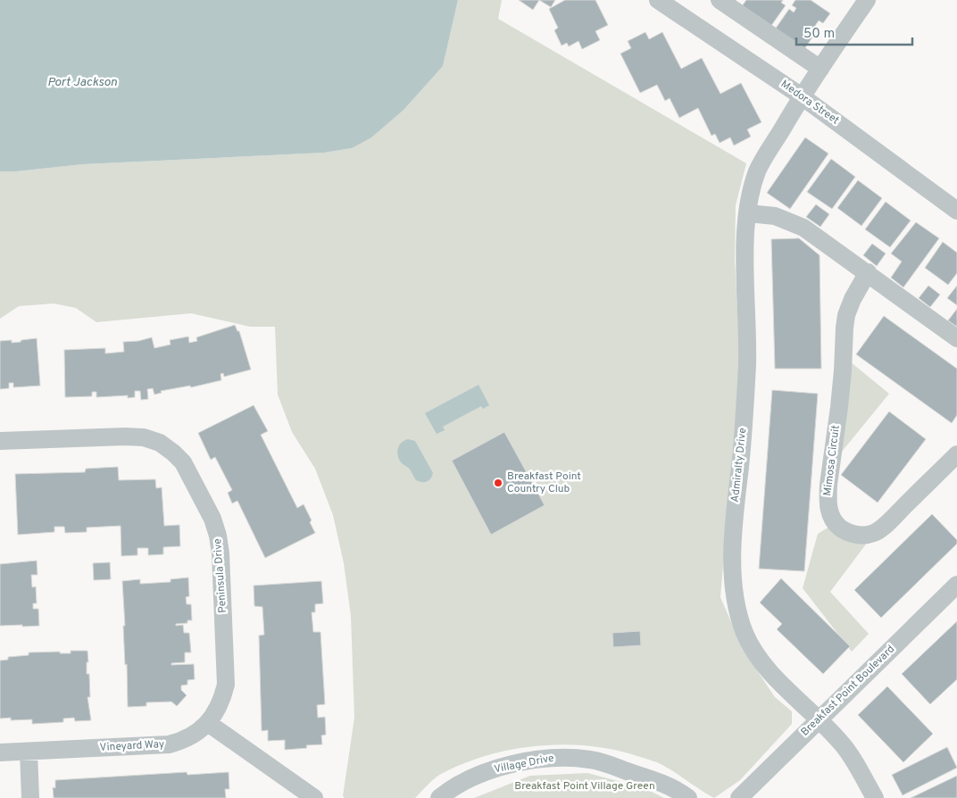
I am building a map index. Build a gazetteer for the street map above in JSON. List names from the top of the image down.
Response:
{
  "streets": {
    "street": [
      "Medora Street",
      "Mimosa Circuit",
      "Admiralty Drive",
      "Peninsula Drive",
      "Breakfast Point Boulevard",
      "Vineyard Way",
      "Village Drive"
    ]
  },
  "crossings": [
    ["Medora Street", "Admiralty Drive"],
    ["Admiralty Drive", "Breakfast Point Boulevard"],
    ["Peninsula Drive", "Vineyard Way"]
  ],
  "water": ["Port Jackson"],
  "parks": ["Breakfast Point Village Green"],
  "places": ["Breakfast Point Country Club"],
  "scale_bar": "50 m"
}
